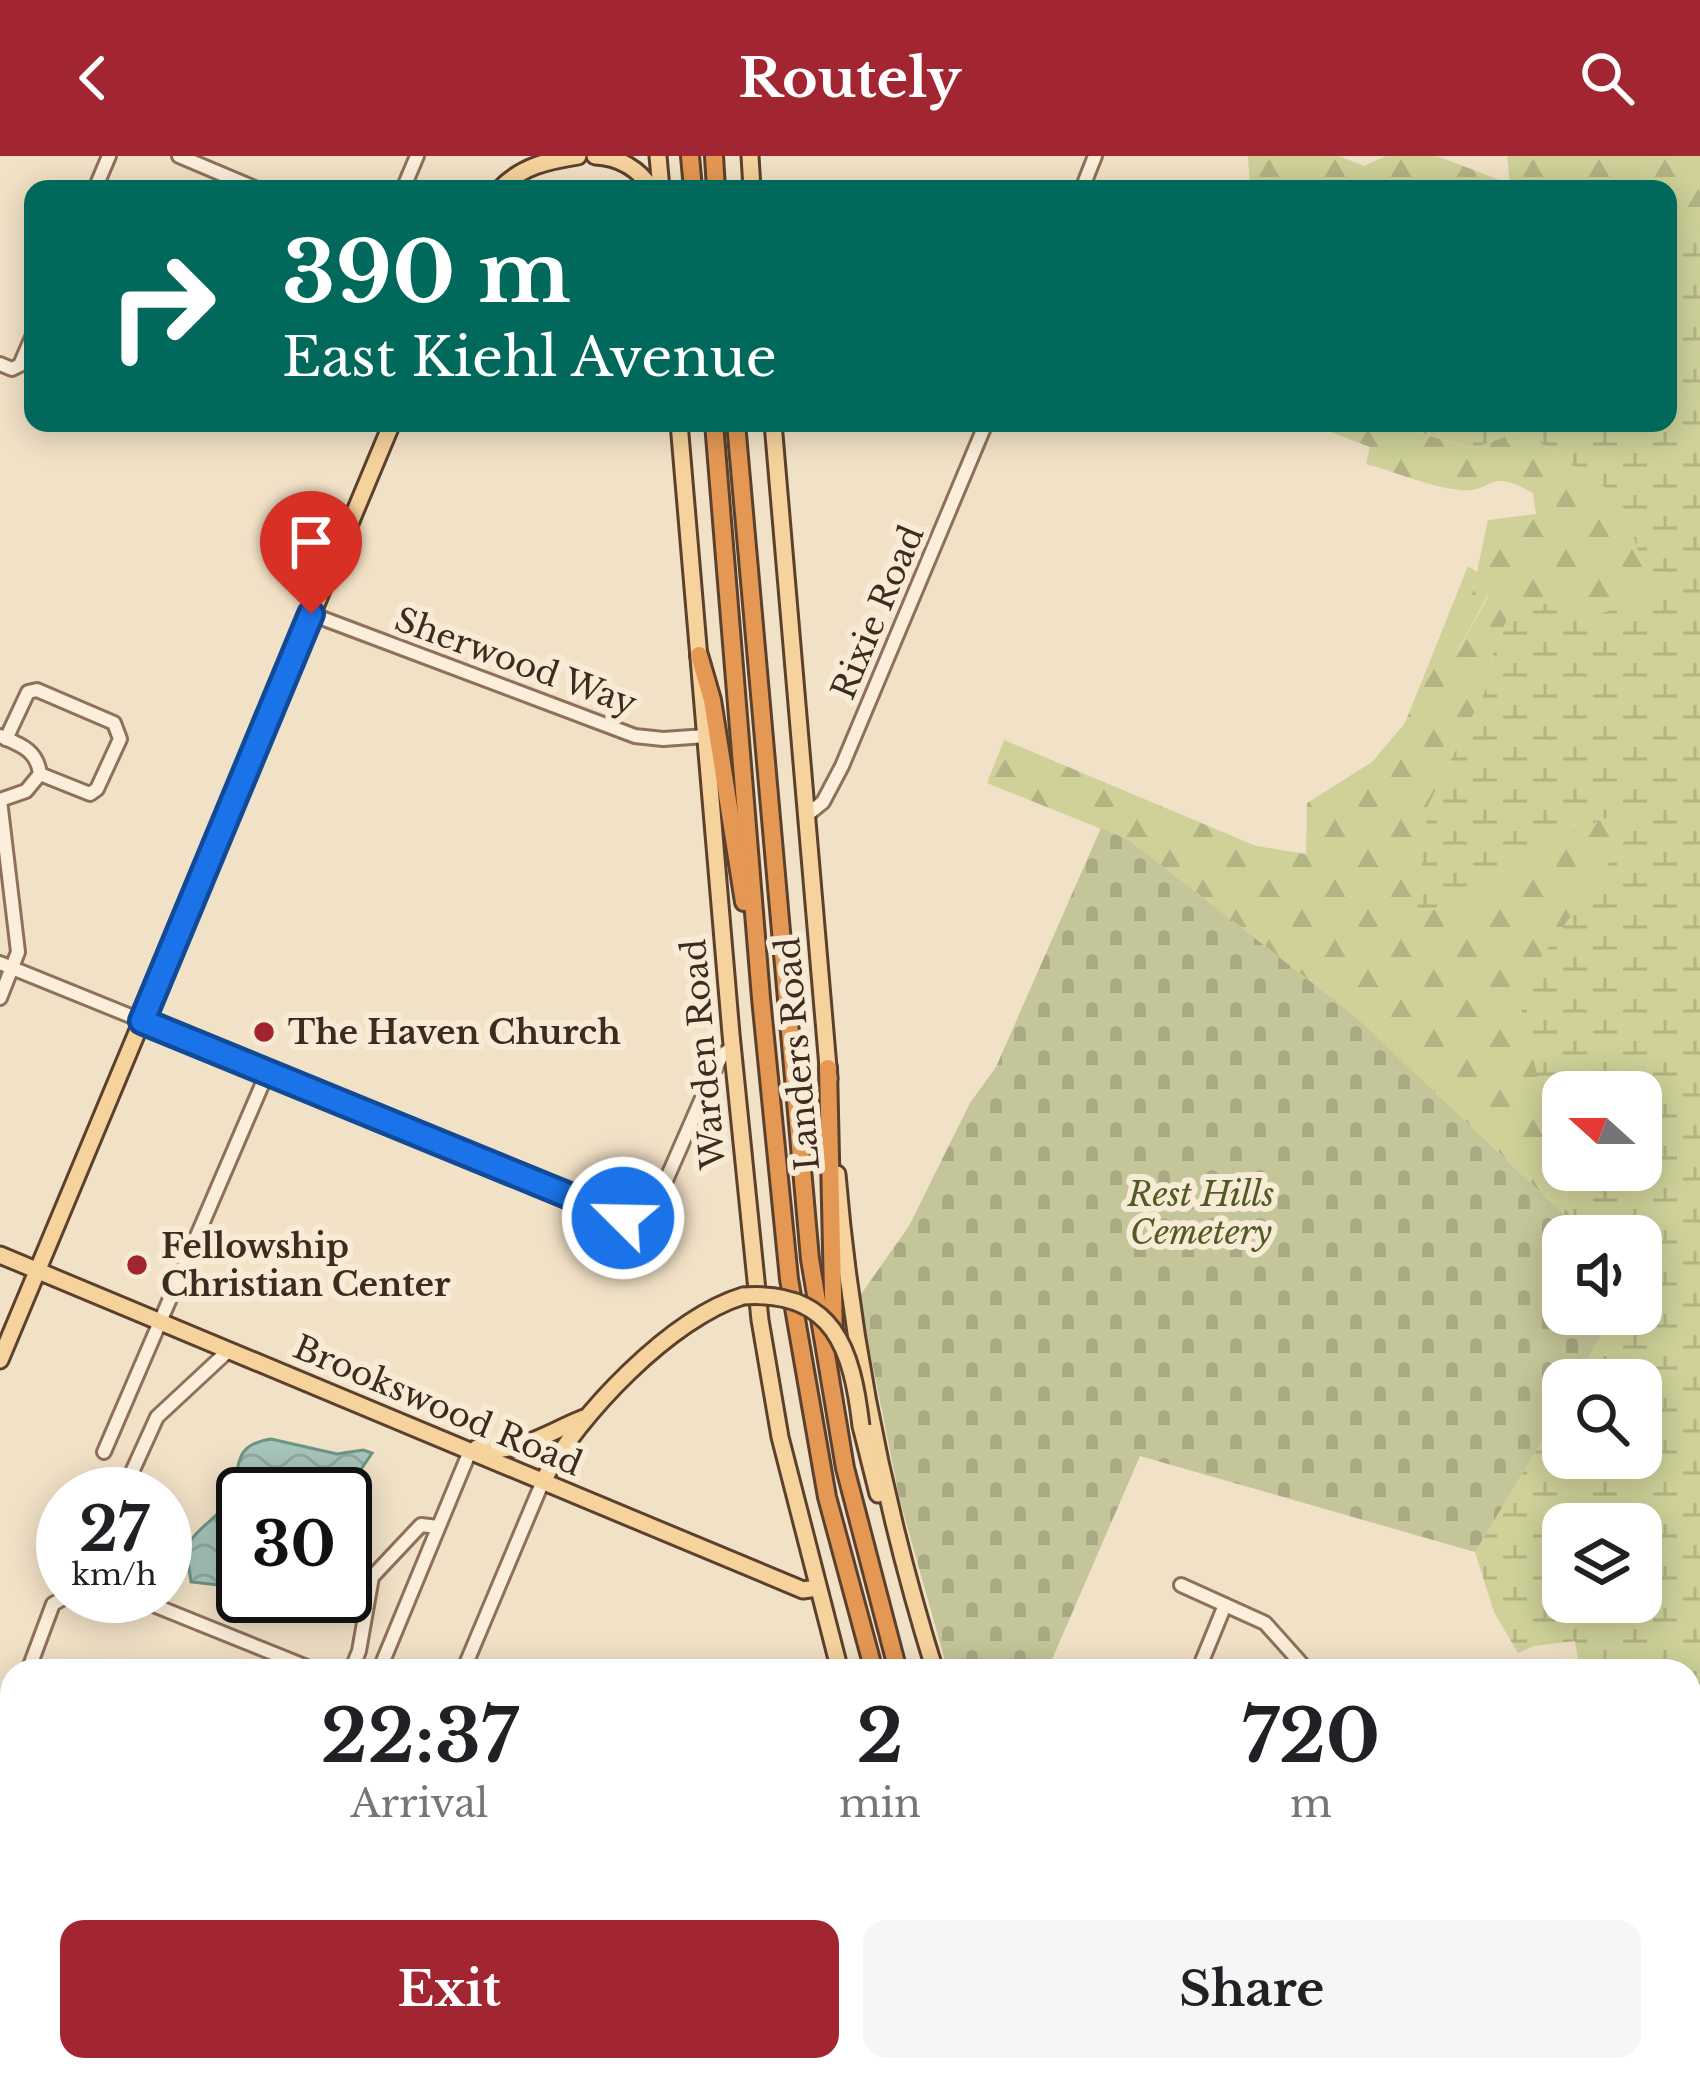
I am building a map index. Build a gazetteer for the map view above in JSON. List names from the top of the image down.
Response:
{
  "streets": {
    "main road": ["Warden Road", "Landers Road", "Brookswood Road"],
    "street": ["Rixie Road", "Sherwood Way"]
  },
  "crossings": [
    ["Rixie Road", "Landers Road"],
    ["Sherwood Way", "Warden Road"],
    ["Warden Road", "Brookswood Road"]
  ],
  "parks": ["Rest Hills Cemetery"],
  "places": ["The Haven Church", "Fellowship Christian Center"],
  "north": "left",
  "page": {
    "header": "Routely",
    "turn": ["390 m", "East Kiehl Avenue"],
    "speed": "27 km/h",
    "limit": "30",
    "eta": [
      "22:37",
      "Arrival",
      "2",
      "min",
      "720",
      "m"
    ],
    "buttons": ["Exit", "Share"]
  }
}
